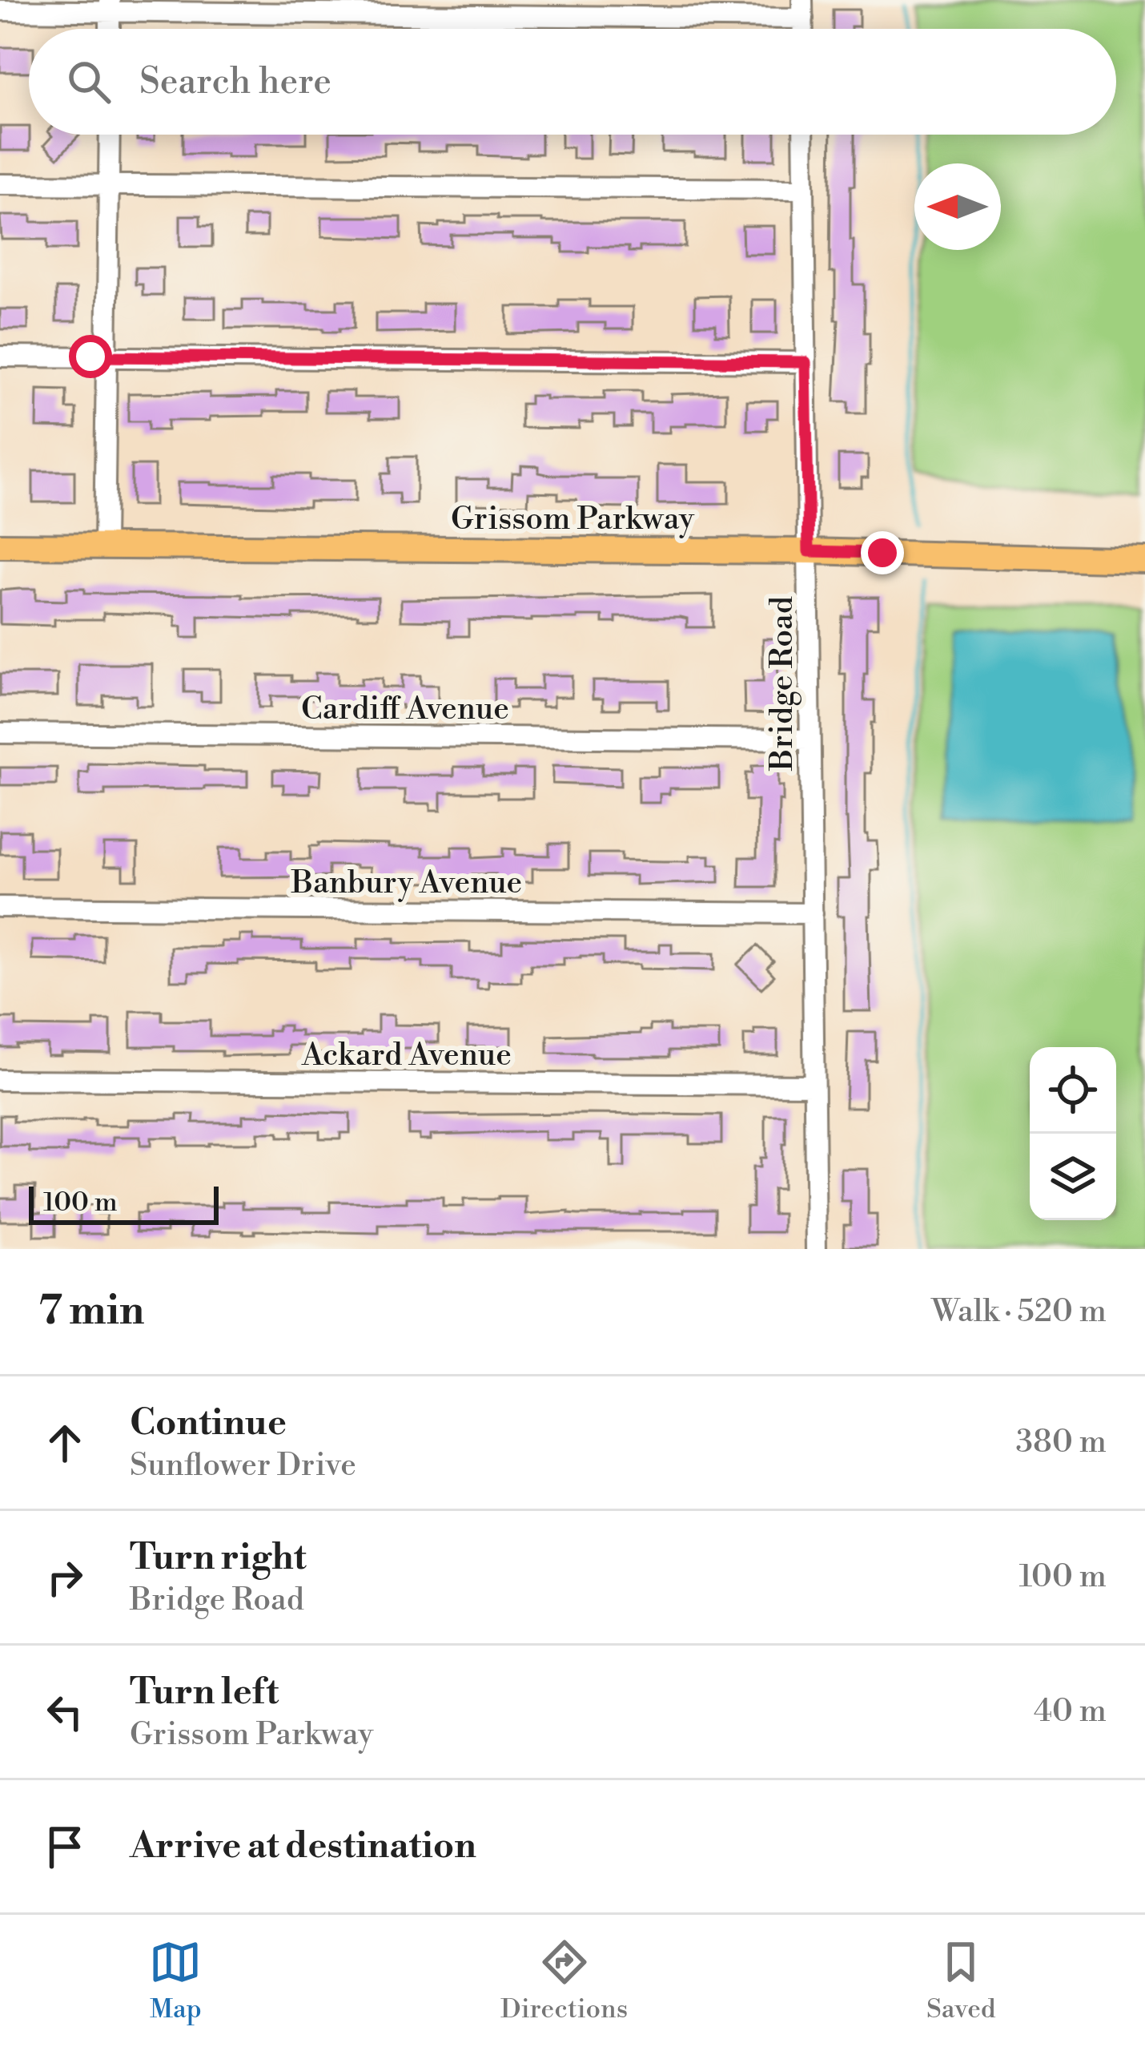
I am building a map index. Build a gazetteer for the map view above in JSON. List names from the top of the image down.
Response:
{
  "streets": {
    "main road": ["Grissom Parkway"],
    "street": [
      "Bridge Road",
      "Cardiff Avenue",
      "Banbury Avenue",
      "Ackard Avenue"
    ]
  },
  "crossings": [
    ["Grissom Parkway", "Bridge Road"],
    ["Bridge Road", "Cardiff Avenue"],
    ["Bridge Road", "Banbury Avenue"],
    ["Bridge Road", "Ackard Avenue"]
  ],
  "scale_bar": "100 m",
  "north": "left",
  "page": {
    "search": "Search here",
    "scale": "100 m",
    "heading": ["7 min", "Walk · 520 m"],
    "list": [
      ["Continue", "Sunflower Drive", "380 m"],
      ["Turn right", "Bridge Road", "100 m"],
      ["Turn left", "Grissom Parkway", "40 m"],
      "Arrive at destination"
    ],
    "nav": ["Map", "Directions", "Saved"]
  }
}
